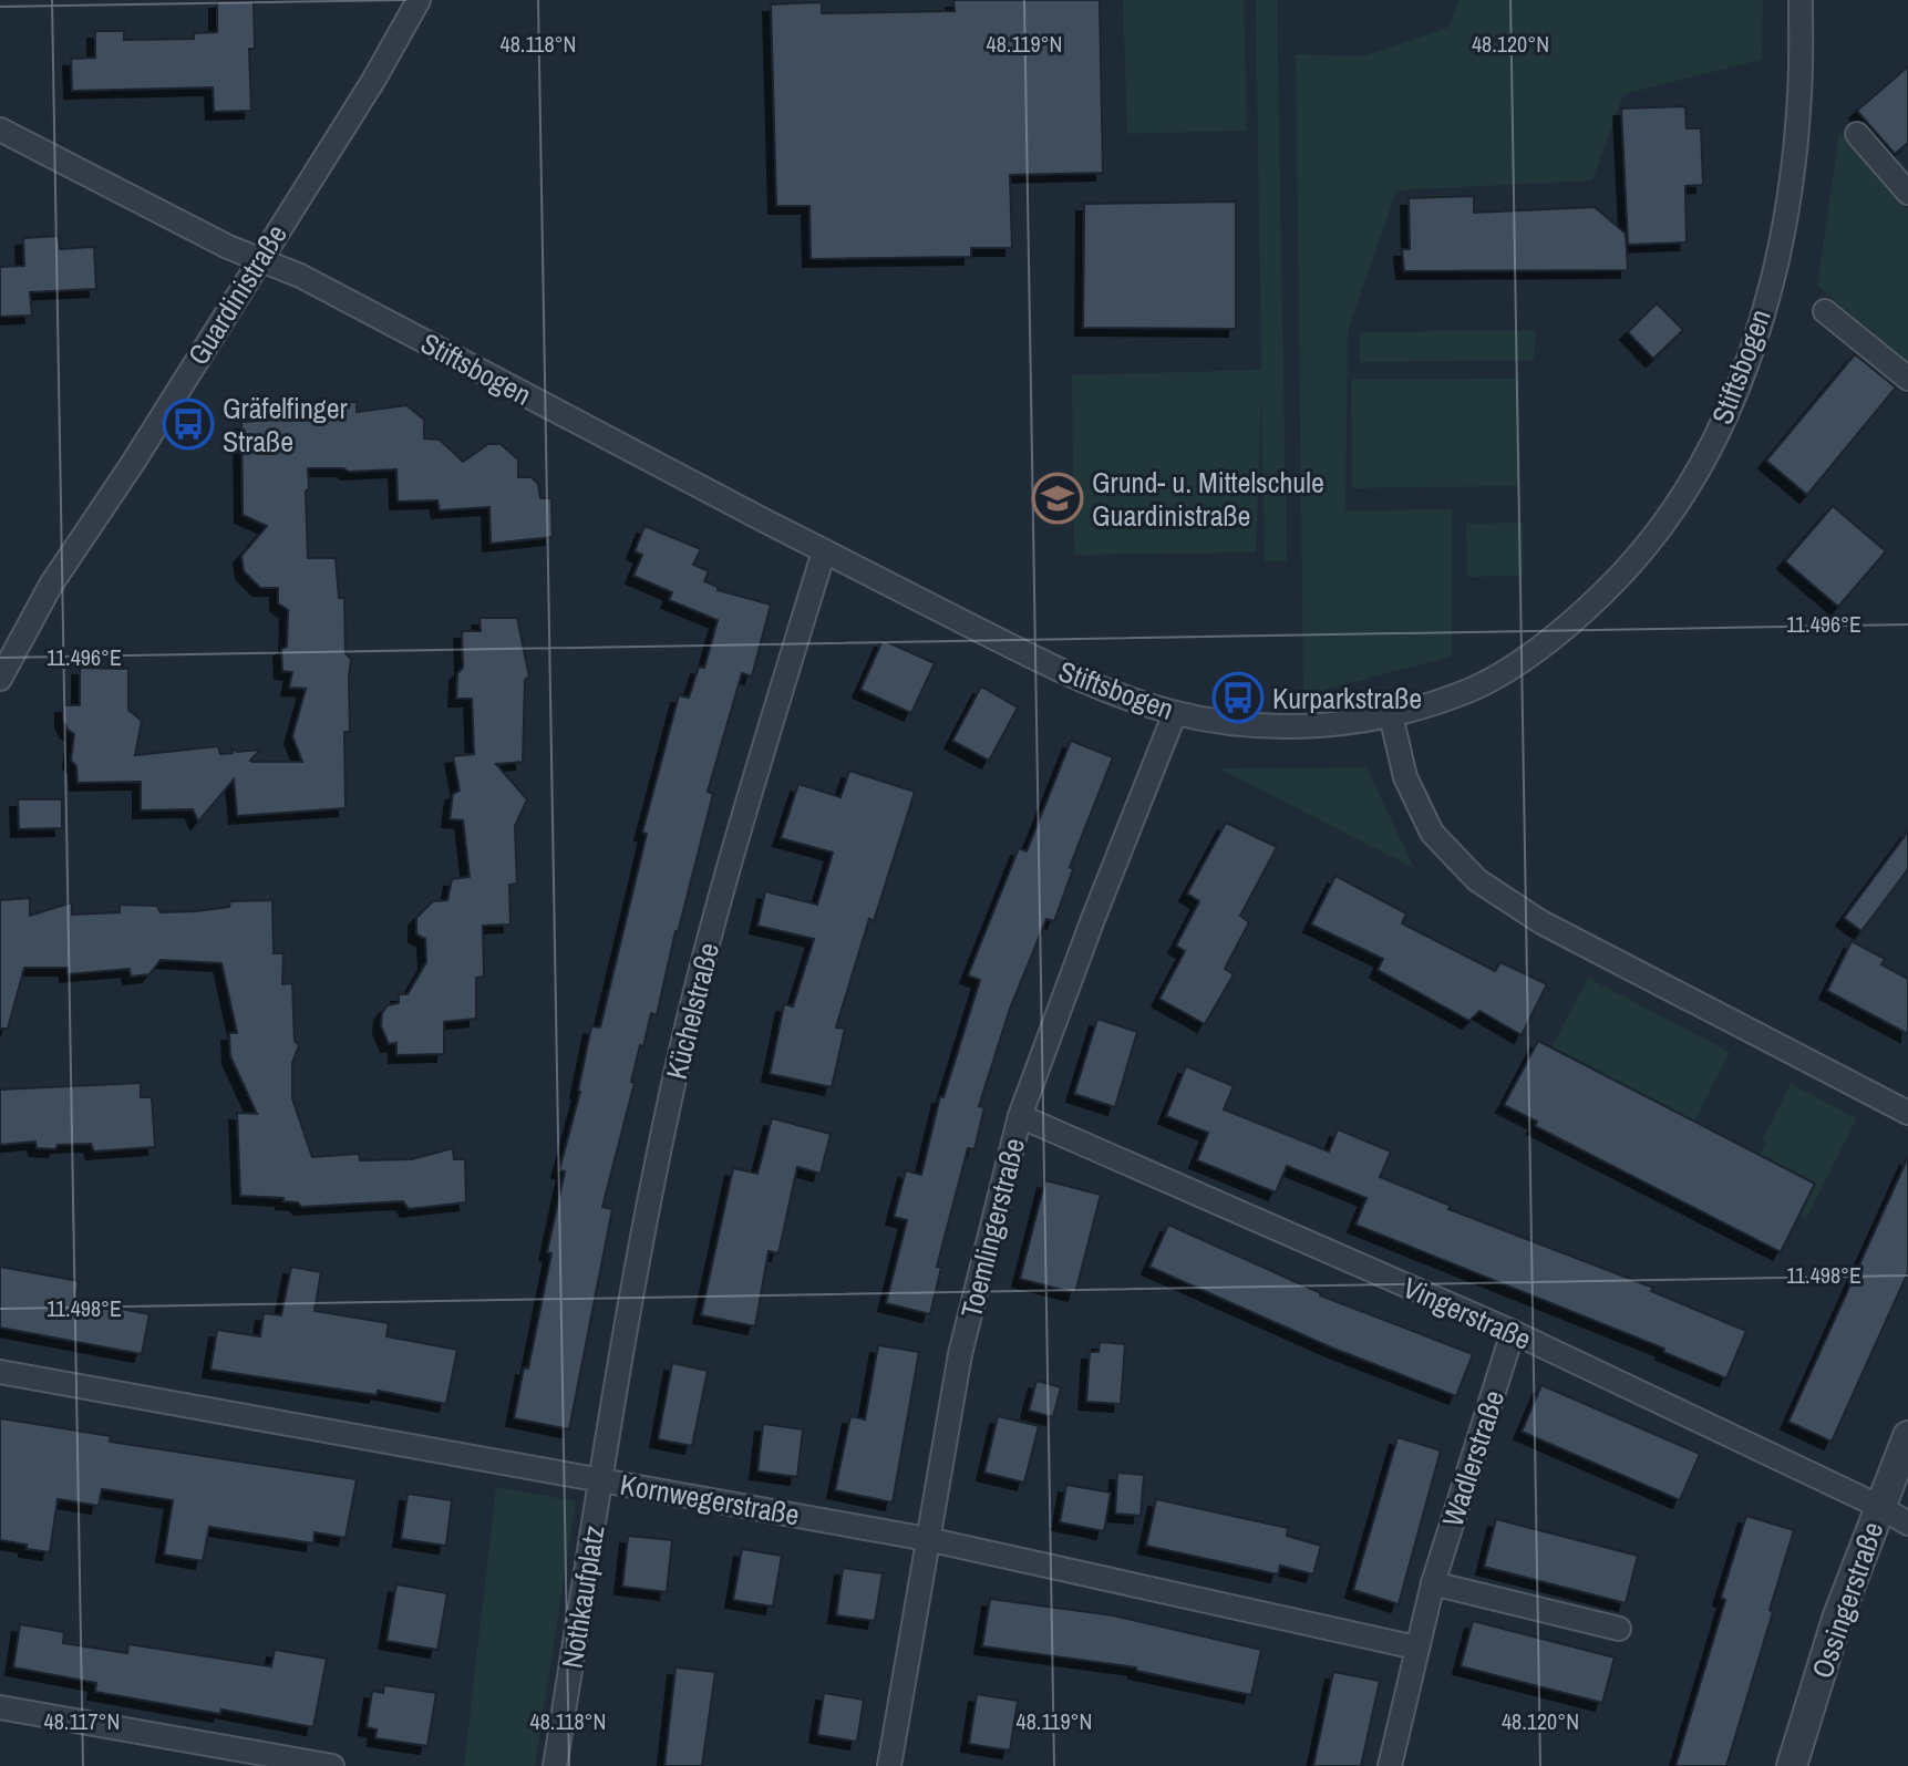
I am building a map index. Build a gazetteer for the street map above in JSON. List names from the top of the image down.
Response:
{
  "streets": {
    "street": [
      "Guardinistraße",
      "Stiftsbogen",
      "Küchelstraße",
      "Toemlingerstraße",
      "Vingerstraße",
      "Wadlerstraße",
      "Kornwegerstraße",
      "Nothkaufplatz",
      "Ossingerstraße"
    ]
  },
  "crossings": [
    ["Guardinistraße", "Stiftsbogen"],
    ["Stiftsbogen", "Küchelstraße"],
    ["Stiftsbogen", "Toemlingerstraße"],
    ["Küchelstraße", "Kornwegerstraße"],
    ["Küchelstraße", "Nothkaufplatz"],
    ["Toemlingerstraße", "Vingerstraße"],
    ["Toemlingerstraße", "Kornwegerstraße"],
    ["Vingerstraße", "Wadlerstraße"],
    ["Vingerstraße", "Ossingerstraße"],
    ["Wadlerstraße", "Kornwegerstraße"],
    ["Kornwegerstraße", "Nothkaufplatz"]
  ],
  "places": {
    "bus stop": ["Gräfelfinger Straße", "Kurparkstraße"],
    "school or university": ["Grund- u. Mittelschule Guardinistraße"]
  },
  "coordinates": [
    "48.118°N",
    "48.119°N",
    "48.120°N",
    "11.496°E",
    "11.498°E",
    "48.117°N"
  ]
}
